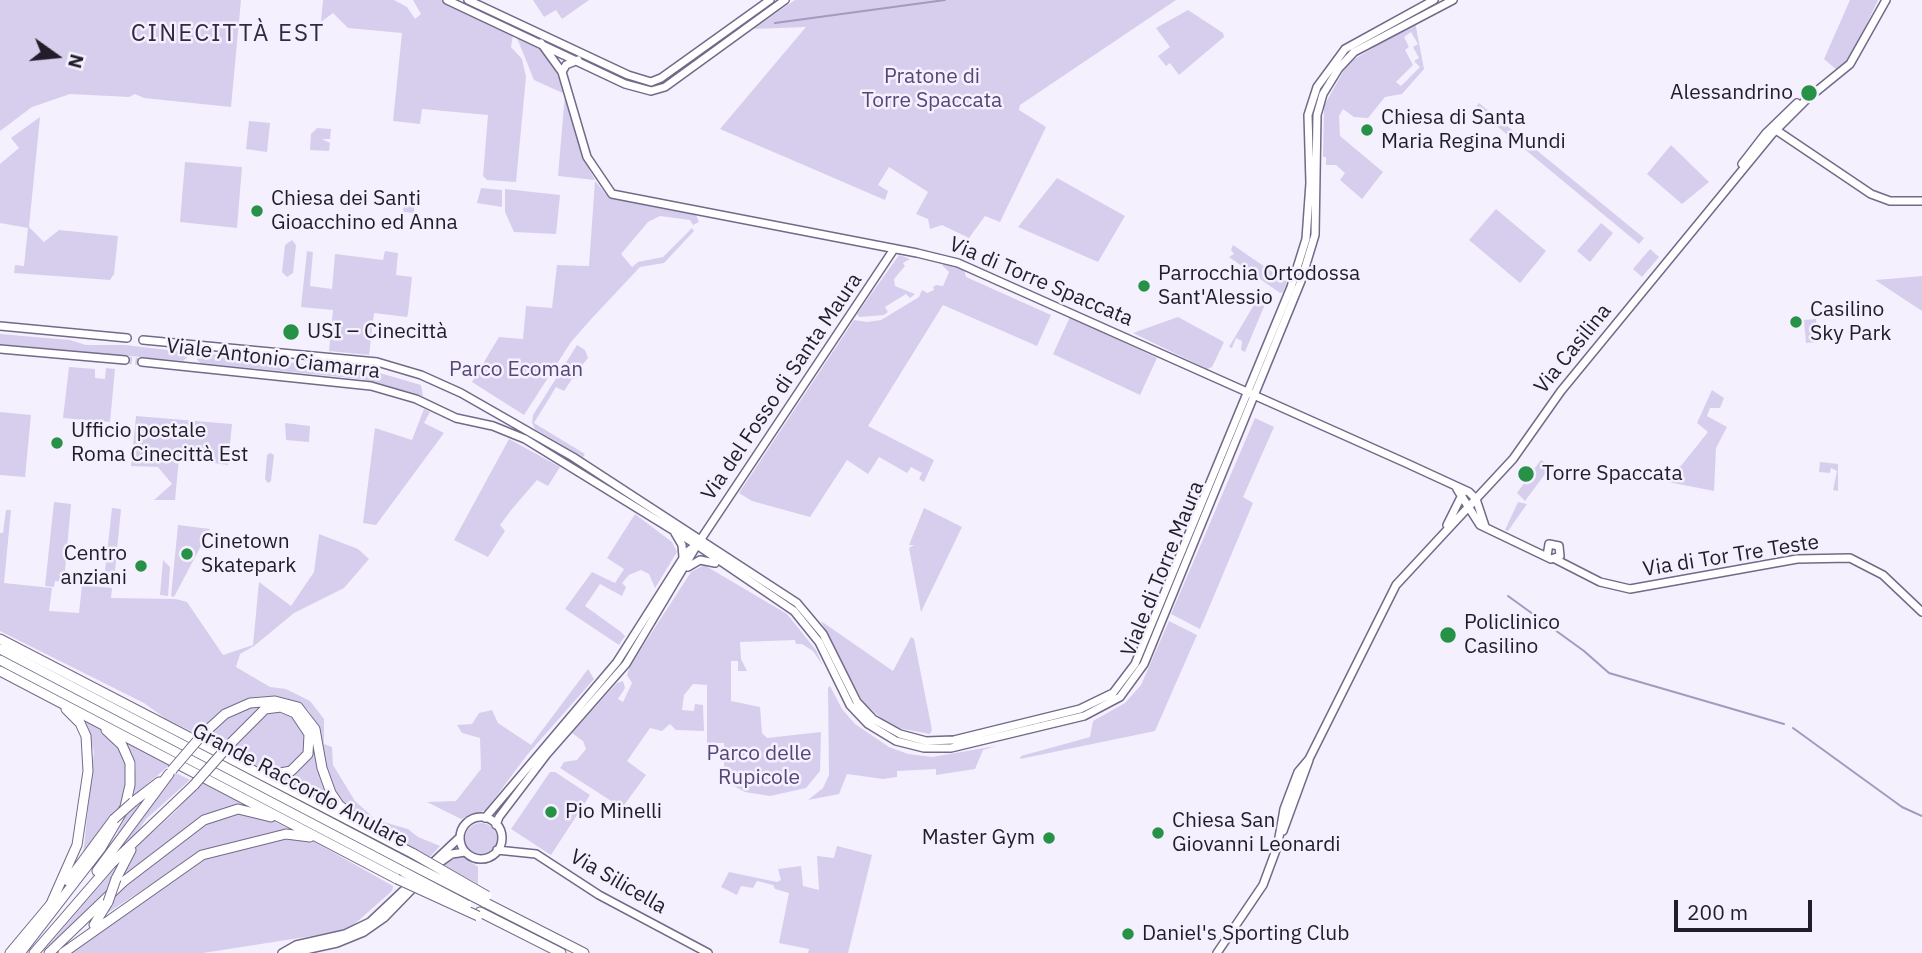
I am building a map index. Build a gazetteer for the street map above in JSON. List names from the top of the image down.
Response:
{
  "streets": {
    "highway": ["Grande Raccordo Anulare"],
    "street": [
      "Via di Torre Spaccata",
      "Via Casilina",
      "Viale Antonio Ciamarra",
      "Via del Fosso di Santa Maura",
      "Via di Tor Tre Teste",
      "Viale di Torre Maura",
      "Via Silicella"
    ]
  },
  "crossings": [
    ["Via di Torre Spaccata", "Via Casilina"],
    ["Via di Torre Spaccata", "Via del Fosso di Santa Maura"],
    ["Via di Torre Spaccata", "Viale di Torre Maura"],
    ["Via Casilina", "Via di Tor Tre Teste"],
    ["Viale Antonio Ciamarra", "Via del Fosso di Santa Maura"],
    ["Viale Antonio Ciamarra", "Viale di Torre Maura"],
    ["Via del Fosso di Santa Maura", "Viale di Torre Maura"],
    ["Via del Fosso di Santa Maura", "Via Silicella"]
  ],
  "districts": ["CINECITTÀ EST"],
  "parks": ["Pratone di Torre Spaccata", "Parco Ecoman", "Parco delle Rupicole"],
  "places": [
    "Alessandrino",
    "Chiesa di Santa Maria Regina Mundi",
    "Chiesa dei Santi Gioacchino ed Anna",
    "Parrocchia Ortodossa Sant'Alessio",
    "Casilino Sky Park",
    "USI – Cinecittà",
    "Ufficio postale Roma Cinecittà Est",
    "Torre Spaccata",
    "Cinetown Skatepark",
    "Centro anziani",
    "Policlinico Casilino",
    "Pio Minelli",
    "Chiesa San Giovanni Leonardi",
    "Master Gym",
    "Daniel's Sporting Club"
  ],
  "scale_bar": "200 m",
  "north": "right"
}
